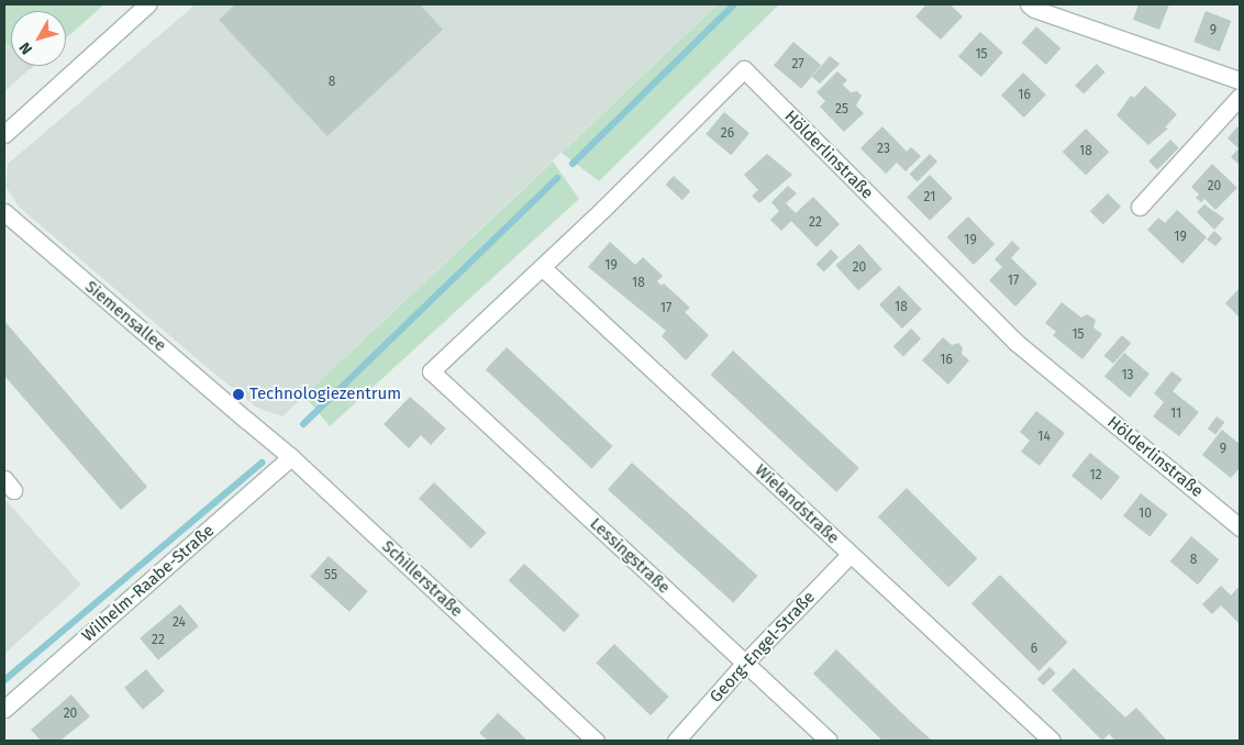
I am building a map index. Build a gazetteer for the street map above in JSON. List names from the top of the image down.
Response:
{
  "streets": {
    "street": [
      "Hölderlinstraße",
      "Siemensallee",
      "Wielandstraße",
      "Lessingstraße",
      "Schillerstraße",
      "Wilhelm-Raabe-Straße",
      "Georg-Engel-Straße"
    ]
  },
  "crossings": [
    ["Hölderlinstraße", "Wielandstraße"],
    ["Hölderlinstraße", "Lessingstraße"],
    ["Siemensallee", "Schillerstraße"],
    ["Wielandstraße", "Georg-Engel-Straße"],
    ["Lessingstraße", "Georg-Engel-Straße"],
    ["Schillerstraße", "Wilhelm-Raabe-Straße"]
  ],
  "places": ["Technologiezentrum"],
  "house_numbers": [
    "9",
    "15",
    "27",
    "8",
    "16",
    "25",
    "26",
    "23",
    "18",
    "20",
    "21",
    "22",
    "19",
    "19",
    "19",
    "20",
    "17",
    "18",
    "18",
    "17",
    "15",
    "16",
    "13",
    "11",
    "14",
    "9",
    "12",
    "10",
    "8",
    "55",
    "24",
    "22",
    "6",
    "20"
  ],
  "north": "bottom left"
}
